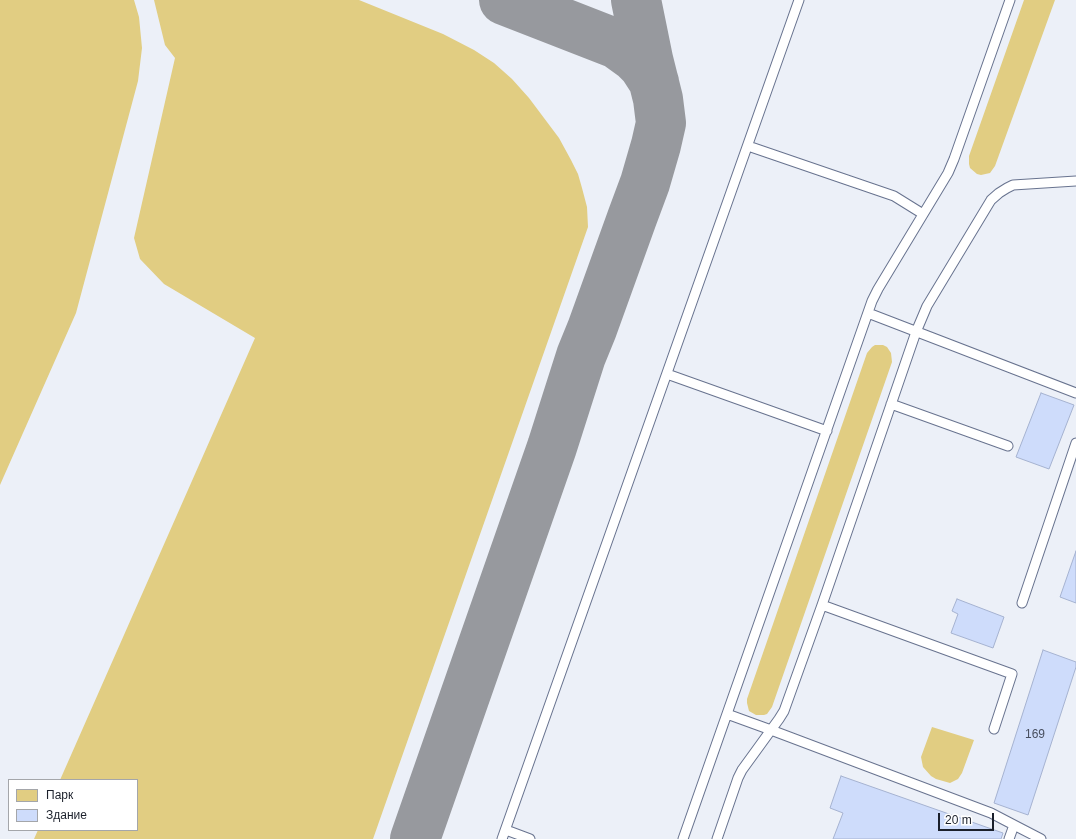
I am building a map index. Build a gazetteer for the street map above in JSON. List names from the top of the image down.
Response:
{
  "house_numbers": ["169"],
  "legend": ["Парк", "Здание"],
  "scale_bar": "20 m"
}
